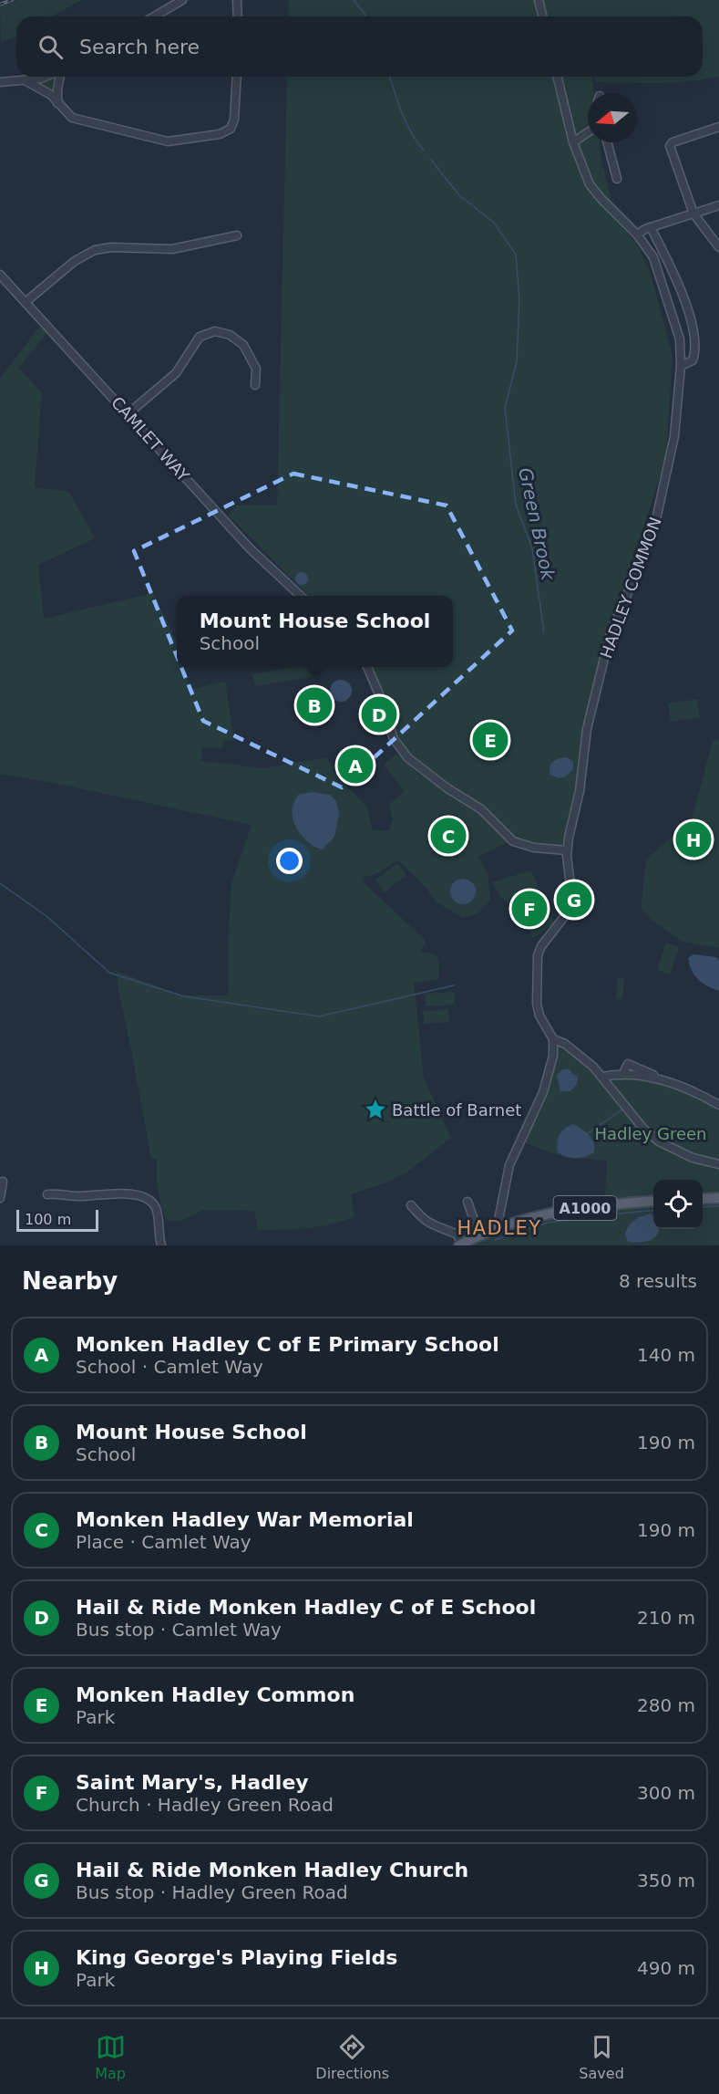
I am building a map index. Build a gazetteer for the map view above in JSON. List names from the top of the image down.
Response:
{
  "streets": {
    "main road": ["A1000"],
    "street": ["CAMLET WAY", "HADLEY COMMON"]
  },
  "districts": ["HADLEY"],
  "water": ["Green Brook"],
  "parks": ["Hadley Green"],
  "places": {
    "place": ["Battle of Barnet"]
  },
  "scale_bar": "100 m",
  "north": "left",
  "page": {
    "search": "Search here",
    "popup": ["Mount House School", "School"],
    "pins": [
      "B",
      "D",
      "E",
      "A",
      "C",
      "H",
      "G",
      "F"
    ],
    "scale": "100 m",
    "heading": ["Nearby", "8 results"],
    "list": [
      {
        "mark": "A",
        "name": "Monken Hadley C of E Primary School",
        "note": "School · Camlet Way",
        "value": "140 m"
      },
      {
        "mark": "B",
        "name": "Mount House School",
        "note": "School",
        "value": "190 m"
      },
      {
        "mark": "C",
        "name": "Monken Hadley War Memorial",
        "note": "Place · Camlet Way",
        "value": "190 m"
      },
      {
        "mark": "D",
        "name": "Hail & Ride Monken Hadley C of E School",
        "note": "Bus stop · Camlet Way",
        "value": "210 m"
      },
      {
        "mark": "E",
        "name": "Monken Hadley Common",
        "note": "Park",
        "value": "280 m"
      },
      {
        "mark": "F",
        "name": "Saint Mary's, Hadley",
        "note": "Church · Hadley Green Road",
        "value": "300 m"
      },
      {
        "mark": "G",
        "name": "Hail & Ride Monken Hadley Church",
        "note": "Bus stop · Hadley Green Road",
        "value": "350 m"
      },
      {
        "mark": "H",
        "name": "King George's Playing Fields",
        "note": "Park",
        "value": "490 m"
      }
    ],
    "nav": ["Map", "Directions", "Saved"]
  }
}
